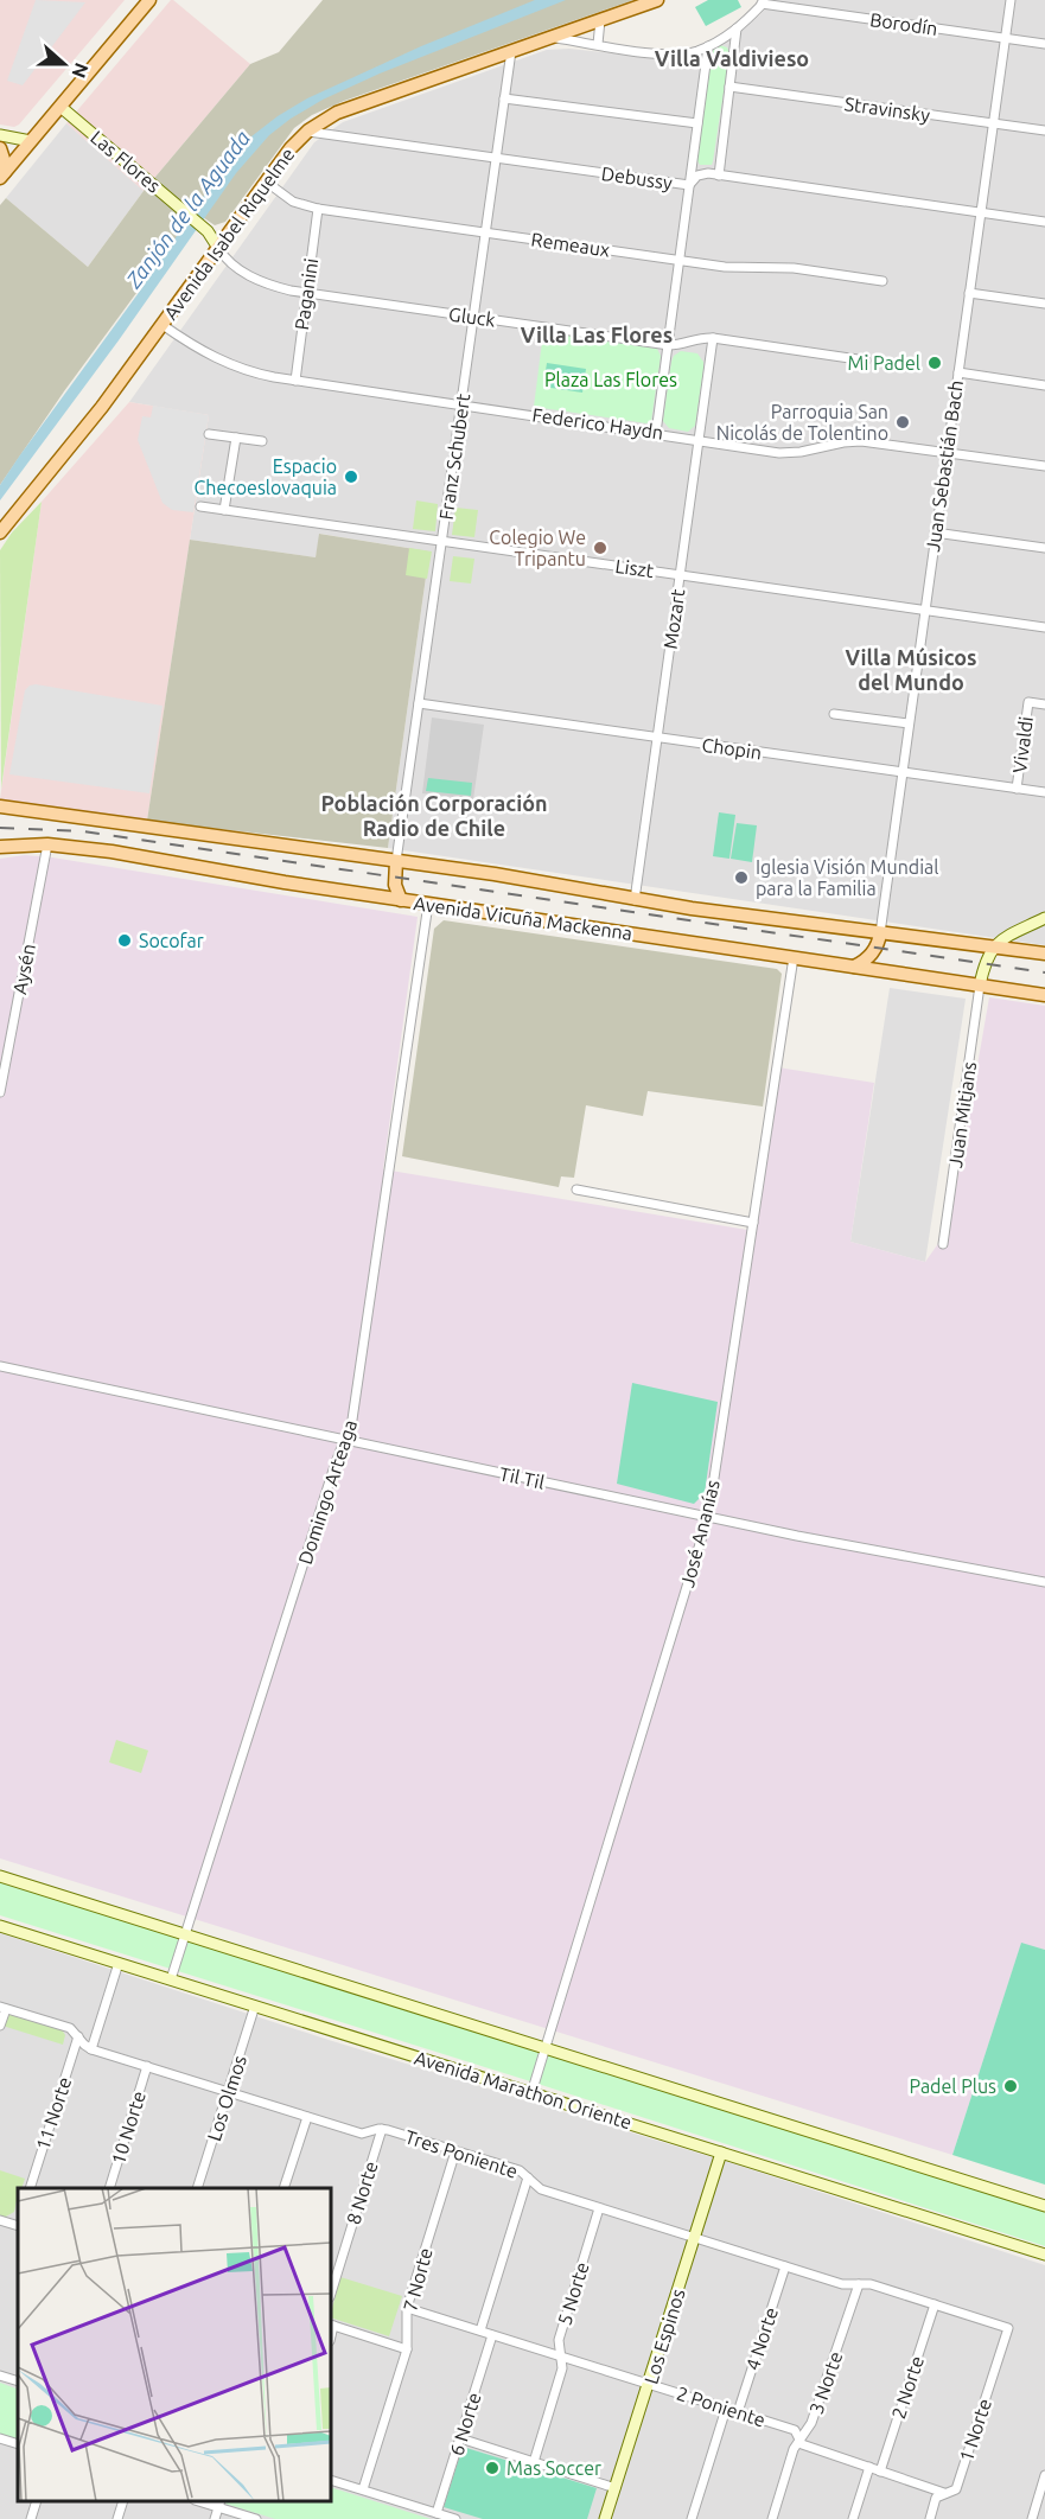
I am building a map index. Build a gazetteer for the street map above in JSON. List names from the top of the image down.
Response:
{
  "streets": {
    "main road": [
      "Las Flores",
      "Avenida Isabel Riquelme",
      "Avenida Vicuña Mackenna",
      "Avenida Marathon Oriente",
      "Los Espinos"
    ],
    "street": [
      "Borodín",
      "Stravinsky",
      "Debussy",
      "Remeaux",
      "Paganini",
      "Gluck",
      "Federico Haydn",
      "Franz Schubert",
      "Juan Sebastián Bach",
      "Liszt",
      "Mozart",
      "Vivaldi",
      "Chopin",
      "Aysén",
      "Juan Mitjans",
      "Til Til",
      "Domingo Arteaga",
      "José Ananías",
      "Los Olmos",
      "11 Norte",
      "10 Norte",
      "Tres Poniente",
      "8 Norte",
      "7 Norte",
      "5 Norte",
      "4 Norte",
      "3 Norte",
      "2 Norte",
      "2 Poniente",
      "6 Norte",
      "1 Norte"
    ]
  },
  "crossings": [
    ["Borodín", "Juan Sebastián Bach"],
    ["Stravinsky", "Juan Sebastián Bach"],
    ["Las Flores", "Avenida Isabel Riquelme"],
    ["Las Flores", "Gluck"],
    ["Debussy", "Avenida Isabel Riquelme"],
    ["Debussy", "Franz Schubert"],
    ["Avenida Isabel Riquelme", "Remeaux"],
    ["Avenida Isabel Riquelme", "Gluck"],
    ["Avenida Isabel Riquelme", "Federico Haydn"],
    ["Avenida Isabel Riquelme", "Franz Schubert"],
    ["Remeaux", "Paganini"],
    ["Remeaux", "Franz Schubert"],
    ["Paganini", "Gluck"],
    ["Paganini", "Federico Haydn"],
    ["Gluck", "Franz Schubert"],
    ["Gluck", "Mozart"],
    ["Federico Haydn", "Franz Schubert"],
    ["Federico Haydn", "Juan Sebastián Bach"],
    ["Federico Haydn", "Mozart"],
    ["Franz Schubert", "Liszt"],
    ["Franz Schubert", "Chopin"],
    ["Franz Schubert", "Avenida Vicuña Mackenna"],
    ["Juan Sebastián Bach", "Liszt"],
    ["Juan Sebastián Bach", "Chopin"],
    ["Juan Sebastián Bach", "Avenida Vicuña Mackenna"],
    ["Liszt", "Mozart"],
    ["Mozart", "Chopin"],
    ["Mozart", "Avenida Vicuña Mackenna"],
    ["Vivaldi", "Chopin"],
    ["Avenida Vicuña Mackenna", "Aysén"],
    ["Avenida Vicuña Mackenna", "Juan Mitjans"],
    ["Avenida Vicuña Mackenna", "Domingo Arteaga"],
    ["Avenida Vicuña Mackenna", "José Ananías"],
    ["Til Til", "Domingo Arteaga"],
    ["Til Til", "José Ananías"],
    ["Domingo Arteaga", "Avenida Marathon Oriente"],
    ["José Ananías", "Avenida Marathon Oriente"],
    ["Avenida Marathon Oriente", "Los Olmos"],
    ["Avenida Marathon Oriente", "Los Espinos"],
    ["Los Olmos", "Tres Poniente"],
    ["11 Norte", "Tres Poniente"],
    ["10 Norte", "Tres Poniente"],
    ["Tres Poniente", "8 Norte"],
    ["Tres Poniente", "7 Norte"],
    ["Tres Poniente", "5 Norte"],
    ["Tres Poniente", "Los Espinos"],
    ["Tres Poniente", "4 Norte"],
    ["Tres Poniente", "3 Norte"],
    ["Tres Poniente", "2 Norte"],
    ["Tres Poniente", "1 Norte"],
    ["7 Norte", "2 Poniente"],
    ["5 Norte", "2 Poniente"],
    ["Los Espinos", "2 Poniente"],
    ["4 Norte", "2 Poniente"],
    ["3 Norte", "2 Poniente"],
    ["2 Norte", "2 Poniente"],
    ["2 Poniente", "6 Norte"],
    ["2 Poniente", "1 Norte"]
  ],
  "districts": [
    "Villa Valdivieso",
    "Villa Las Flores",
    "Villa Músicos del Mundo",
    "Población Corporación Radio de Chile"
  ],
  "water": ["Zanjón de la Aguada"],
  "parks": ["Plaza Las Flores"],
  "places": [
    "Mi Padel",
    "Parroquia San Nicolás de Tolentino",
    "Espacio Checoeslovaquia",
    "Colegio We Tripantu",
    "Iglesia Visión Mundial para la Familia",
    "Socofar",
    "Padel Plus",
    "Mas Soccer"
  ],
  "north": "right"
}
